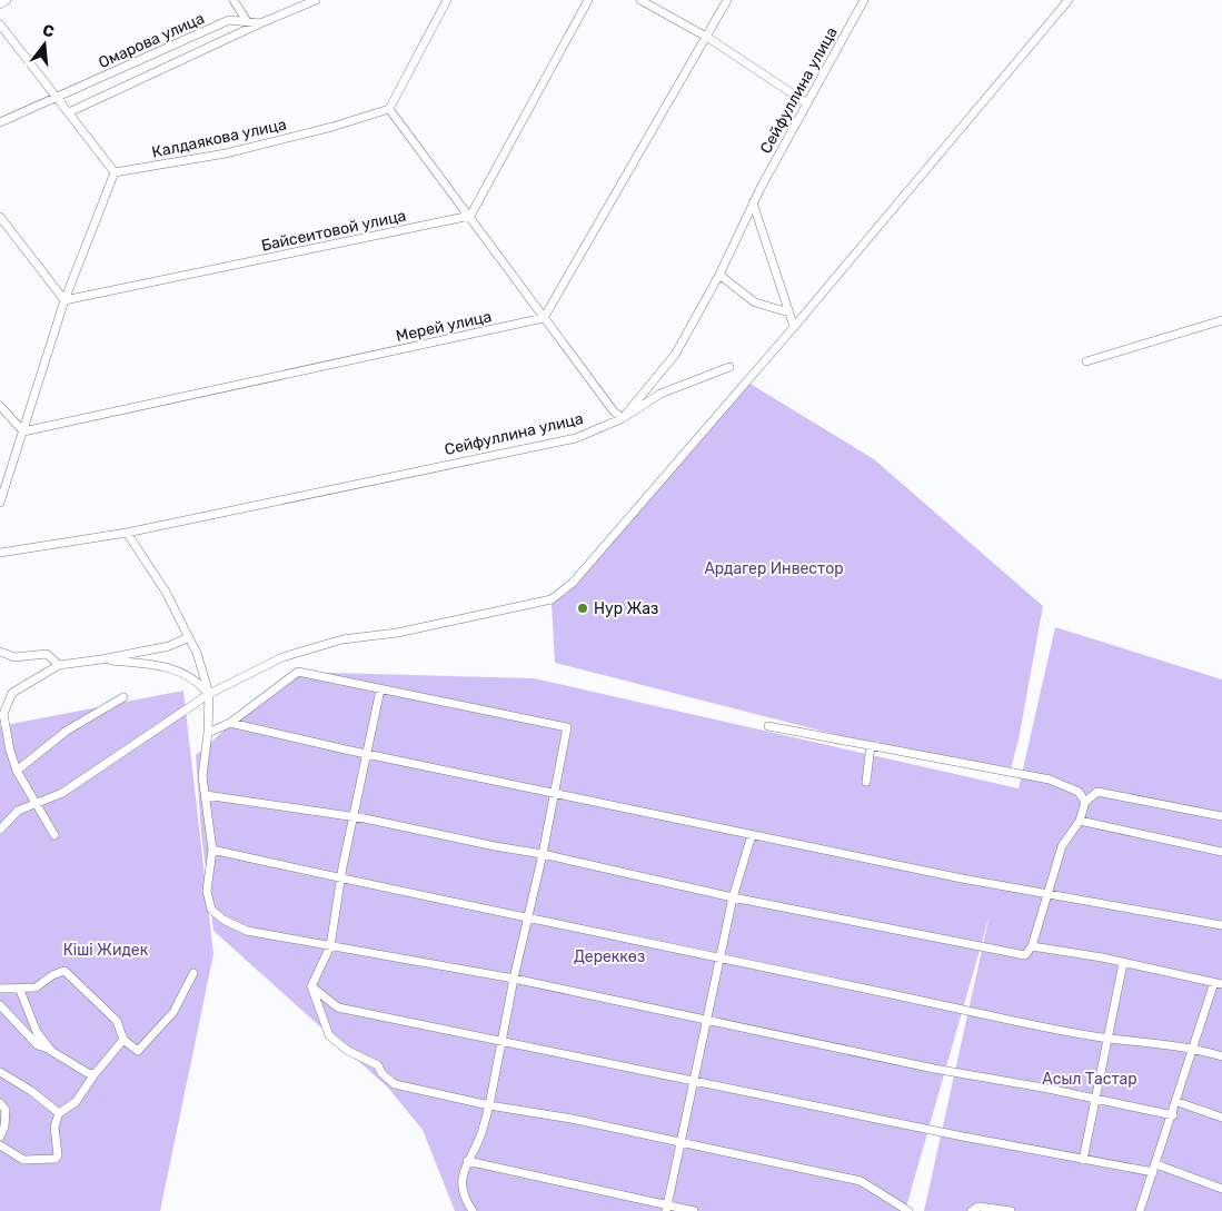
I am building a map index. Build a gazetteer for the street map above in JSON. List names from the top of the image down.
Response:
{
  "streets": {
    "street": [
      "Омарова улица",
      "Сейфуллина улица",
      "Калдаякова улица",
      "Байсеитовой улица",
      "Мерей улица"
    ]
  },
  "parks": [
    "Ардагер Инвестор",
    "Кіші Жидек",
    "Дереккөз",
    "Асыл Тастар"
  ],
  "places": ["Нур Жаз"],
  "north": "top"
}
